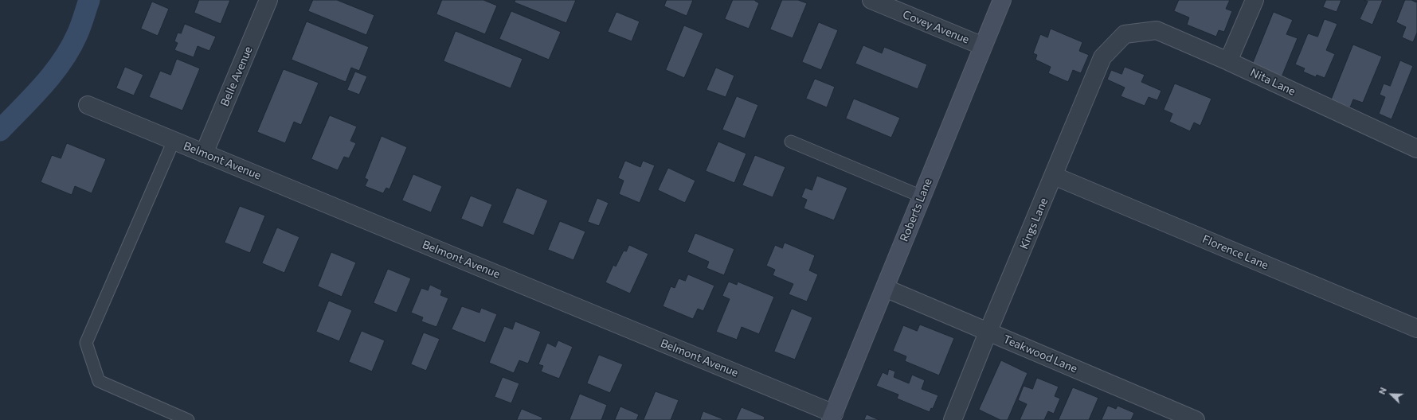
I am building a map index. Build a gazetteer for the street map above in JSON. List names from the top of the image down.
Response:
{
  "streets": {
    "main road": ["Roberts Lane"],
    "street": [
      "Covey Avenue",
      "Belle Avenue",
      "Nita Lane",
      "Belmont Avenue",
      "Kings Lane",
      "Florence Lane",
      "Teakwood Lane"
    ]
  },
  "crossings": [
    ["Covey Avenue", "Roberts Lane"],
    ["Belle Avenue", "Belmont Avenue"],
    ["Nita Lane", "Kings Lane"],
    ["Belmont Avenue", "Roberts Lane"],
    ["Roberts Lane", "Teakwood Lane"],
    ["Kings Lane", "Florence Lane"],
    ["Kings Lane", "Teakwood Lane"]
  ],
  "north": "top left"
}
